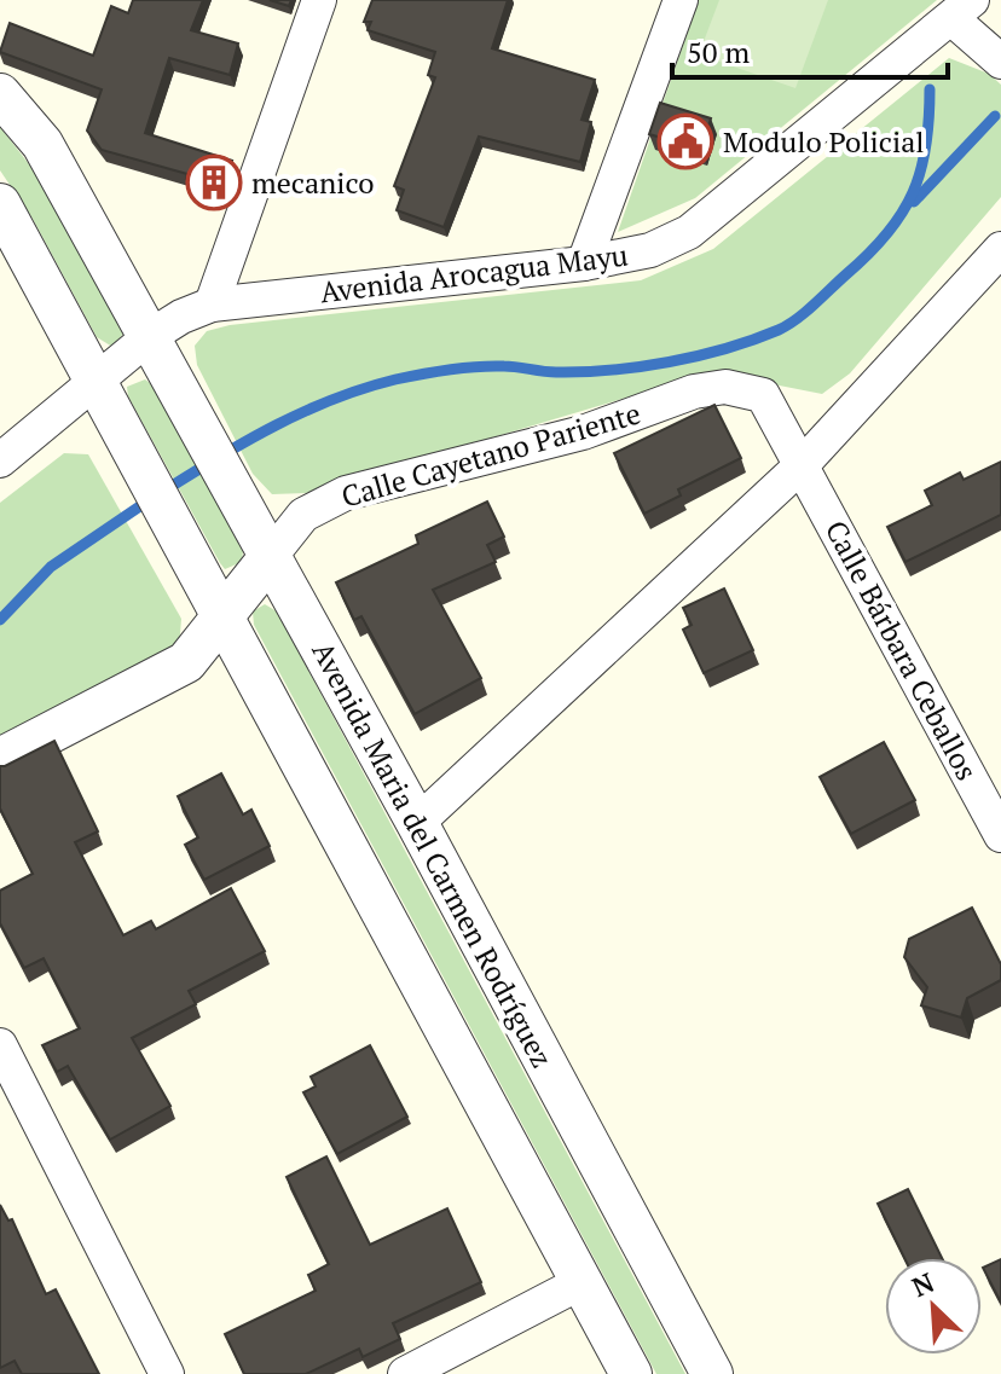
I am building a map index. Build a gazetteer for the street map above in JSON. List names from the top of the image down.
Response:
{
  "streets": {
    "street": [
      "Avenida Arocagua Mayu",
      "Calle Cayetano Pariente",
      "Calle Bárbara Ceballos",
      "Avenida Maria del Carmen Rodríguez"
    ]
  },
  "crossings": [
    ["Avenida Arocagua Mayu", "Avenida Maria del Carmen Rodríguez"],
    ["Calle Cayetano Pariente", "Calle Bárbara Ceballos"],
    ["Calle Cayetano Pariente", "Avenida Maria del Carmen Rodríguez"]
  ],
  "places": {
    "public building": ["Modulo Policial"],
    "building": ["mecanico"]
  },
  "scale_bar": "50 m",
  "north": "top left"
}
